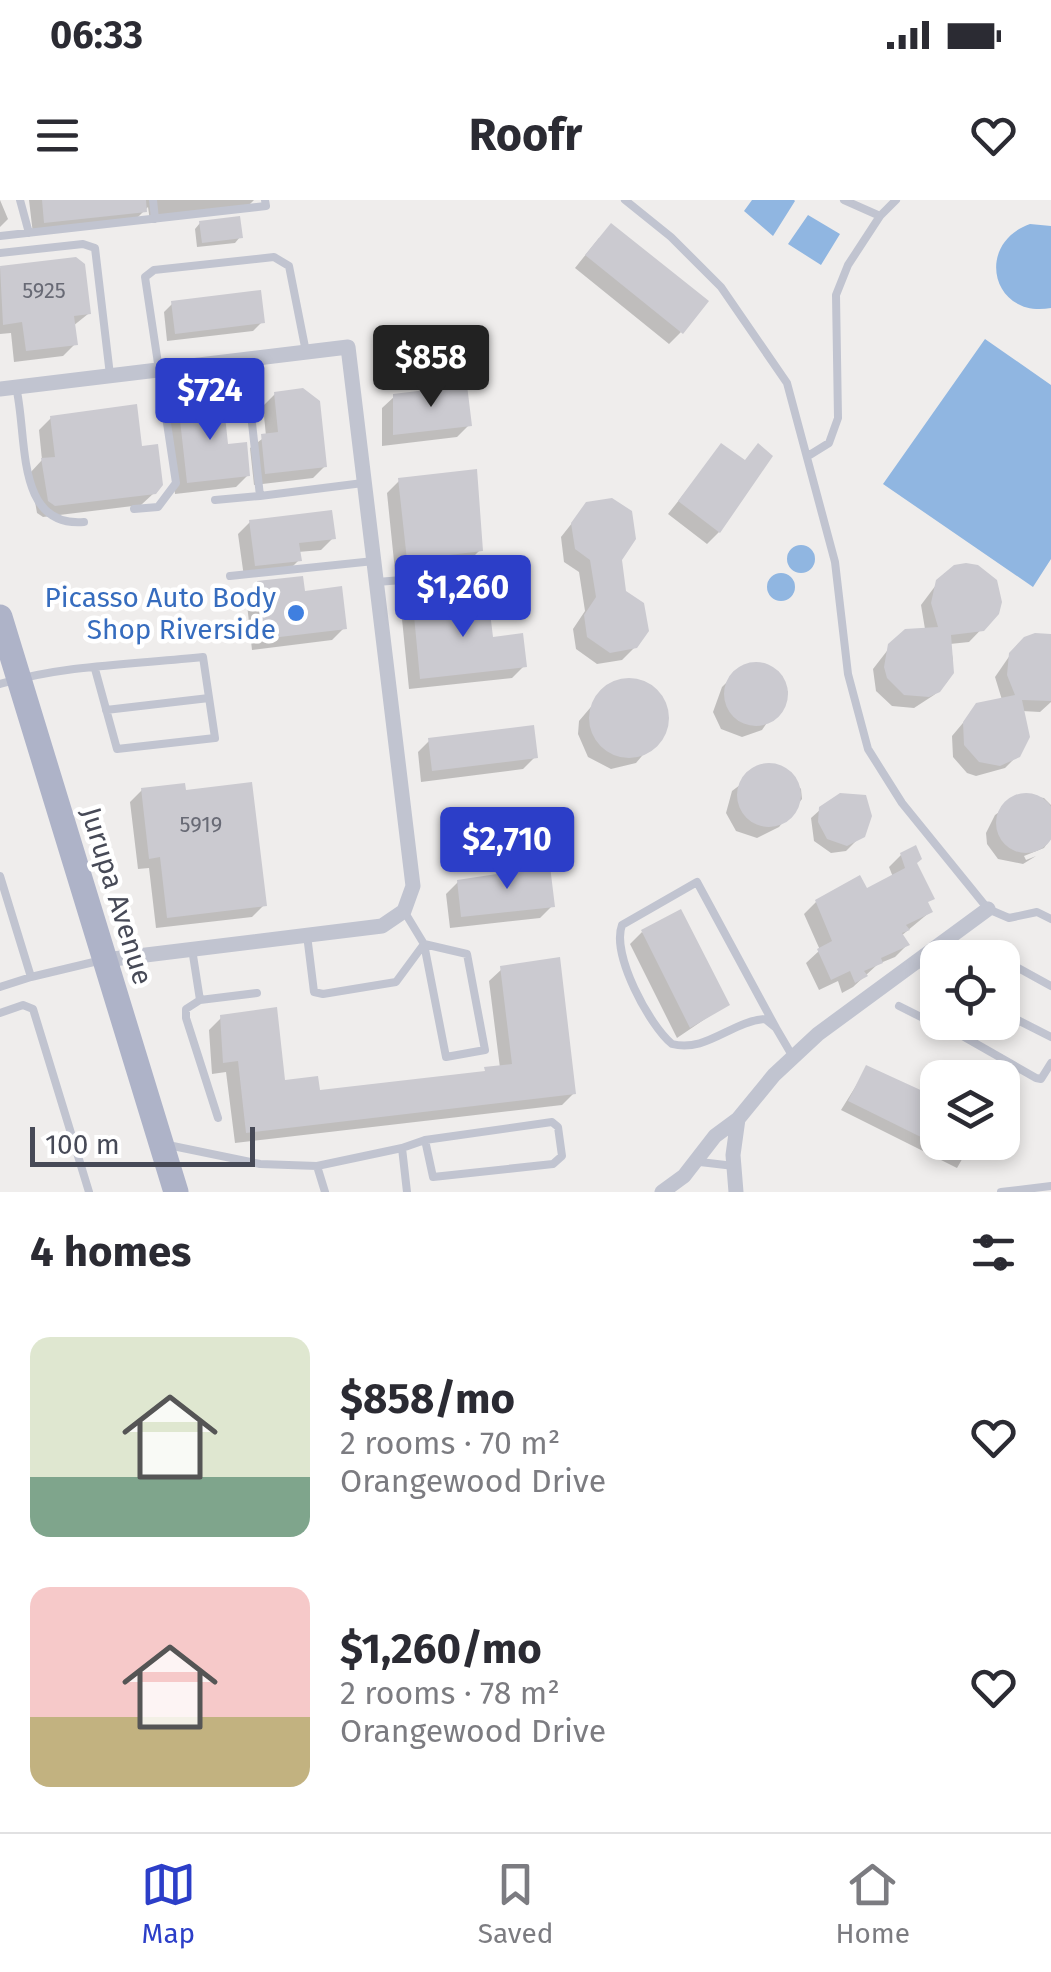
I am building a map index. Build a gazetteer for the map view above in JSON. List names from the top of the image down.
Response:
{
  "streets": {
    "main road": ["Jurupa Avenue"]
  },
  "places": ["Picasso Auto Body Shop Riverside"],
  "house_numbers": ["5925", "5919"],
  "scale_bar": "100 m",
  "page": {
    "status": "06:33",
    "header": "Roofr",
    "price": [
      "$858",
      "$724",
      "$1,260",
      "$2,710"
    ],
    "scale": "100 m",
    "heading": "4 homes",
    "list": [
      {
        "name": "$858/mo",
        "note": "2 rooms · 70 m² · Orangewood Drive"
      },
      {
        "name": "$1,260/mo",
        "note": "2 rooms · 78 m² · Orangewood Drive"
      }
    ],
    "tabs": ["Map", "Saved", "Home"]
  }
}
